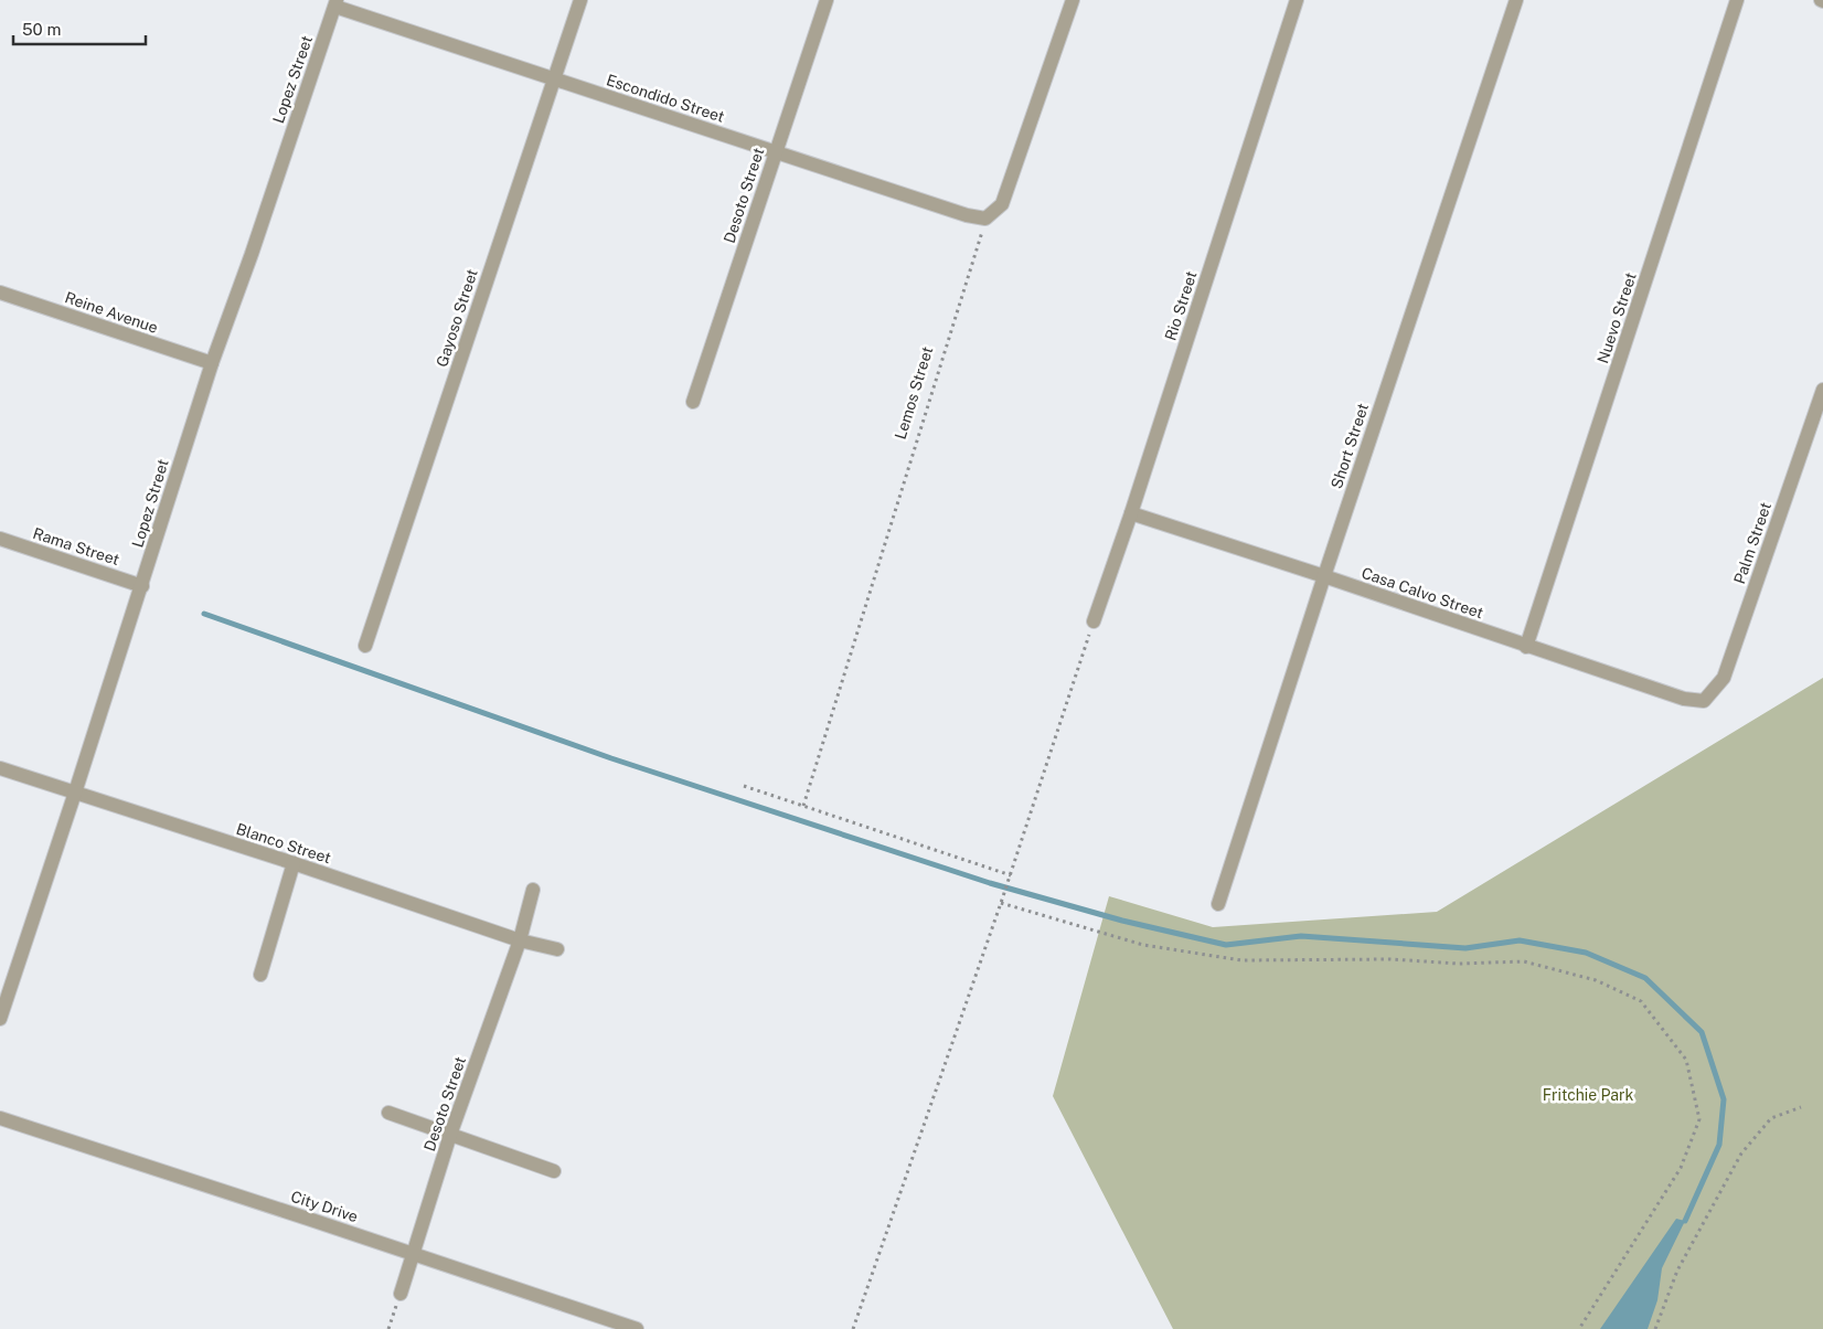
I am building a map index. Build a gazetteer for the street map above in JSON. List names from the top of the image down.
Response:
{
  "streets": {
    "street": [
      "Lopez Street",
      "Escondido Street",
      "Desoto Street",
      "Rio Street",
      "Reine Avenue",
      "Gayoso Street",
      "Nuevo Street",
      "Short Street",
      "Palm Street",
      "Rama Street",
      "Casa Calvo Street",
      "Blanco Street",
      "City Drive"
    ],
    "path": ["Lemos Street"]
  },
  "crossings": [
    ["Lopez Street", "Escondido Street"],
    ["Lopez Street", "Reine Avenue"],
    ["Lopez Street", "Rama Street"],
    ["Lopez Street", "Blanco Street"],
    ["Escondido Street", "Desoto Street"],
    ["Escondido Street", "Gayoso Street"],
    ["Escondido Street", "Lemos Street"],
    ["Desoto Street", "Blanco Street"],
    ["Desoto Street", "City Drive"],
    ["Rio Street", "Casa Calvo Street"],
    ["Nuevo Street", "Casa Calvo Street"],
    ["Short Street", "Casa Calvo Street"],
    ["Palm Street", "Casa Calvo Street"]
  ],
  "parks": ["Fritchie Park"],
  "scale_bar": "50 m"
}
